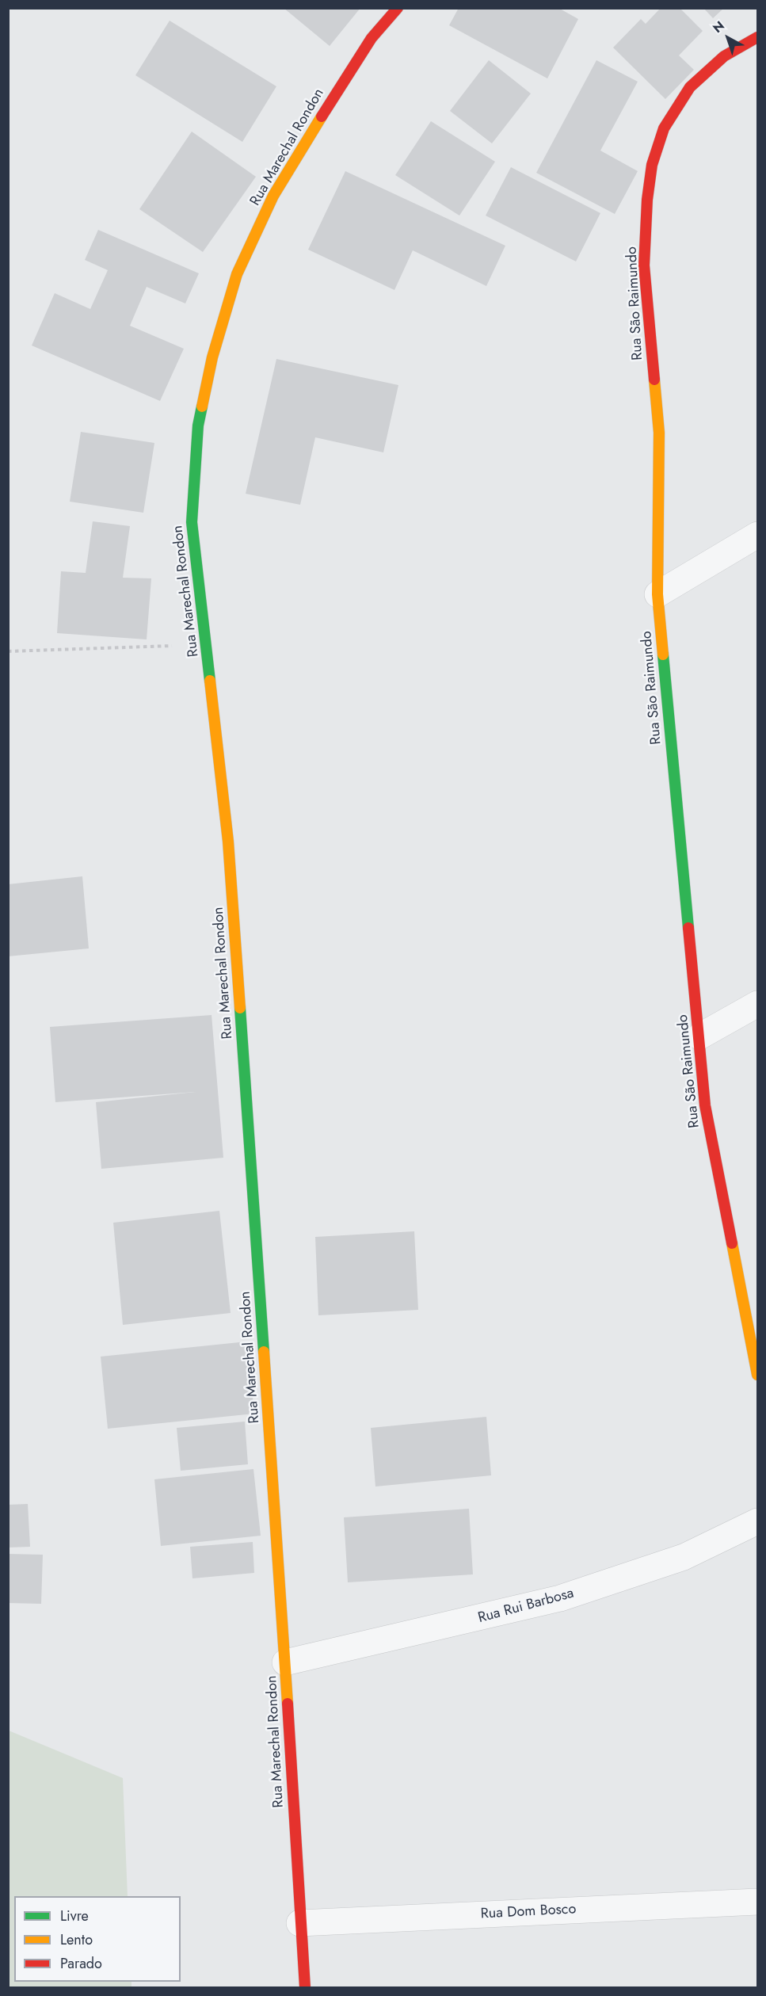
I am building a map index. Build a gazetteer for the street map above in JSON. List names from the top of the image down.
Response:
{
  "streets": {
    "street": [
      "Rua Marechal Rondon",
      "Rua São Raimundo",
      "Rua Rui Barbosa",
      "Rua Dom Bosco"
    ]
  },
  "crossings": [
    ["Rua Marechal Rondon", "Rua Rui Barbosa"],
    ["Rua Marechal Rondon", "Rua Dom Bosco"]
  ],
  "legend": ["Livre", "Lento", "Parado"],
  "north": "top left"
}
